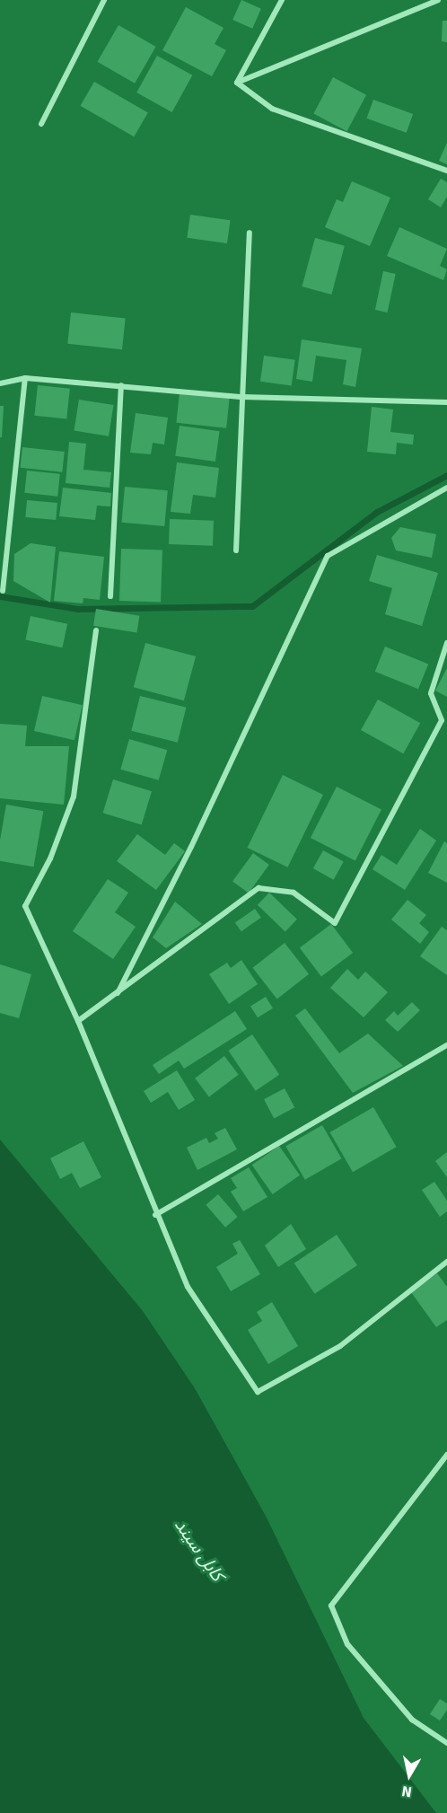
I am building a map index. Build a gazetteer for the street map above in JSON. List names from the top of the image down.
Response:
{
  "water": ["کابل سيند"],
  "north": "bottom"
}
